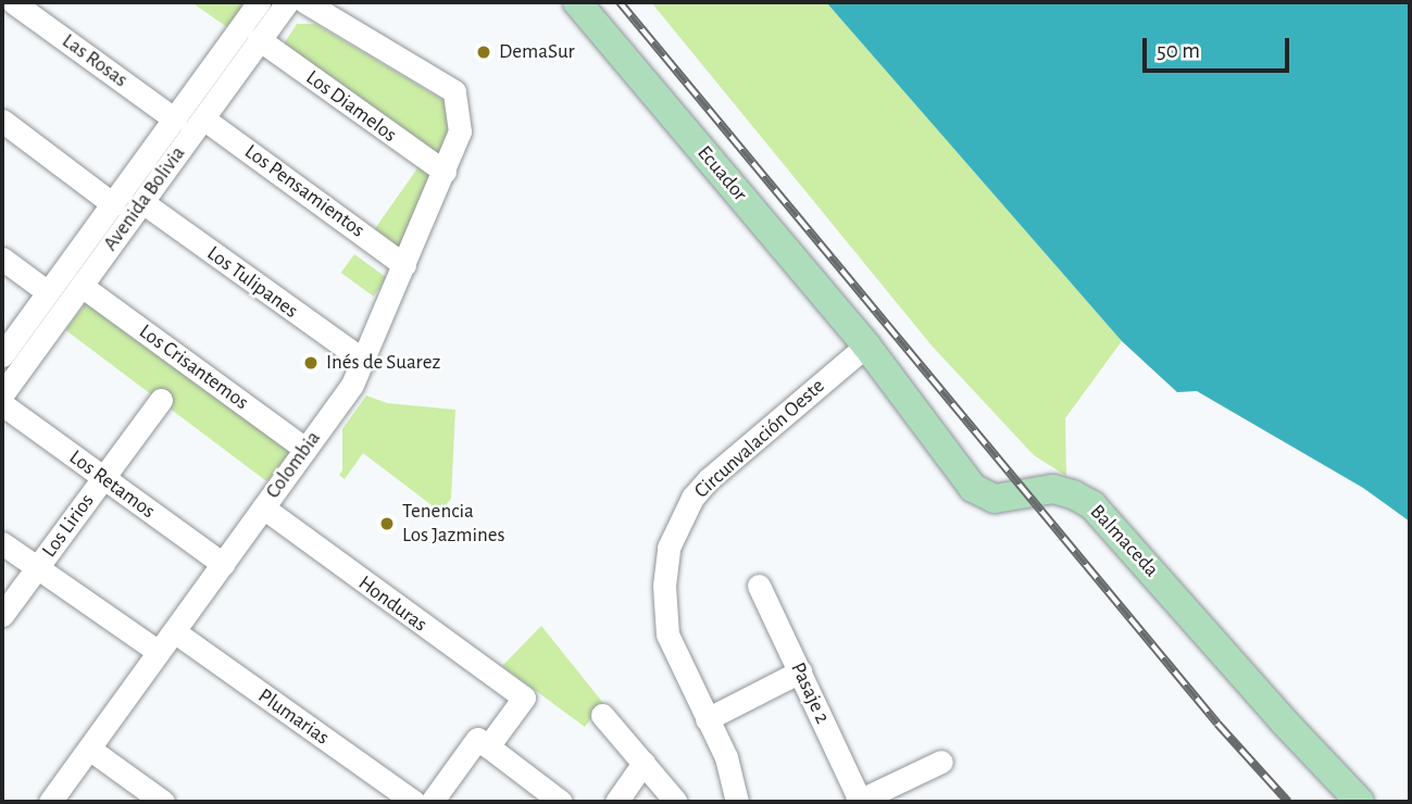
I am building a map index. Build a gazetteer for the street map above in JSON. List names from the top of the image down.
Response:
{
  "streets": {
    "main road": ["Ecuador", "Balmaceda"],
    "street": [
      "Las Rosas",
      "Los Diamelos",
      "Los Pensamientos",
      "Avenida Bolivia",
      "Los Tulipanes",
      "Los Crisantemos",
      "Circunvalación Oeste",
      "Colombia",
      "Los Retamos",
      "Los Lirios",
      "Honduras",
      "Pasaje 2",
      "Plumarias"
    ]
  },
  "crossings": [
    ["Las Rosas", "Avenida Bolivia"],
    ["Los Diamelos", "Avenida Bolivia"],
    ["Los Diamelos", "Colombia"],
    ["Ecuador", "Circunvalación Oeste"],
    ["Ecuador", "Balmaceda"],
    ["Los Pensamientos", "Avenida Bolivia"],
    ["Los Pensamientos", "Colombia"],
    ["Avenida Bolivia", "Los Tulipanes"],
    ["Avenida Bolivia", "Los Crisantemos"],
    ["Los Tulipanes", "Colombia"],
    ["Los Crisantemos", "Colombia"],
    ["Circunvalación Oeste", "Balmaceda"],
    ["Colombia", "Los Retamos"],
    ["Colombia", "Honduras"],
    ["Colombia", "Plumarias"],
    ["Los Retamos", "Los Lirios"]
  ],
  "places": ["DemaSur", "Inés de Suarez", "Tenencia Los Jazmines"],
  "scale_bar": "50 m"
}
